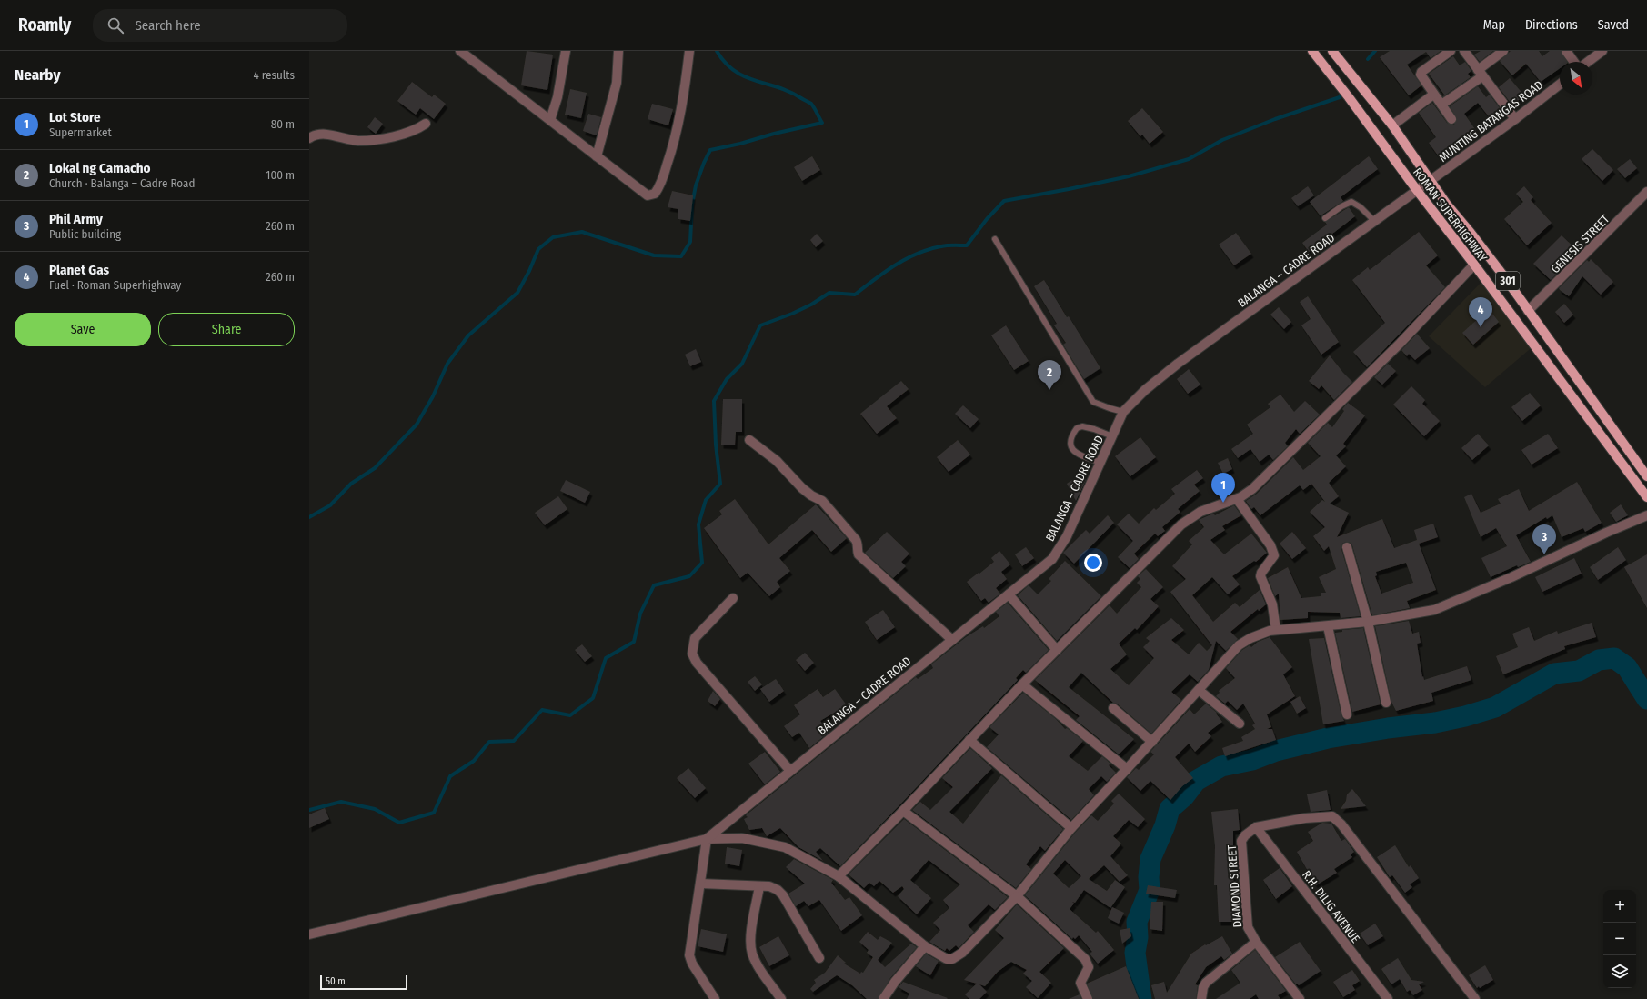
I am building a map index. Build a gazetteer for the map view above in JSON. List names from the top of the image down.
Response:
{
  "streets": {
    "main road": ["ROMAN SUPERHIGHWAY", "301"],
    "street": [
      "MUNTING BATANGAS ROAD",
      "GENESIS STREET",
      "BALANGA – CADRE ROAD",
      "DIAMOND STREET",
      "R.H. DILIG AVENUE"
    ]
  },
  "crossings": [
    ["MUNTING BATANGAS ROAD", "ROMAN SUPERHIGHWAY"],
    ["MUNTING BATANGAS ROAD", "BALANGA – CADRE ROAD"],
    ["ROMAN SUPERHIGHWAY", "GENESIS STREET"],
    ["ROMAN SUPERHIGHWAY", "BALANGA – CADRE ROAD"],
    ["DIAMOND STREET", "R.H. DILIG AVENUE"]
  ],
  "scale_bar": "50 m",
  "north": "bottom right",
  "page": {
    "header": "Roamly",
    "search": "Search here",
    "nav": ["Map", "Directions", "Saved"],
    "heading": ["Nearby", "4 results"],
    "list": [
      {
        "mark": "1",
        "name": "Lot Store",
        "note": "Supermarket",
        "value": "80 m"
      },
      {
        "mark": "2",
        "name": "Lokal ng Camacho",
        "note": "Church · Balanga – Cadre Road",
        "value": "100 m"
      },
      {
        "mark": "3",
        "name": "Phil Army",
        "note": "Public building",
        "value": "260 m"
      },
      {
        "mark": "4",
        "name": "Planet Gas",
        "note": "Fuel · Roman Superhighway",
        "value": "260 m"
      }
    ],
    "pins": [
      "4",
      "2",
      "1",
      "3"
    ],
    "buttons": ["Save", "Share"],
    "map_buttons": ["+", "−"],
    "scale": "50 m"
  }
}
